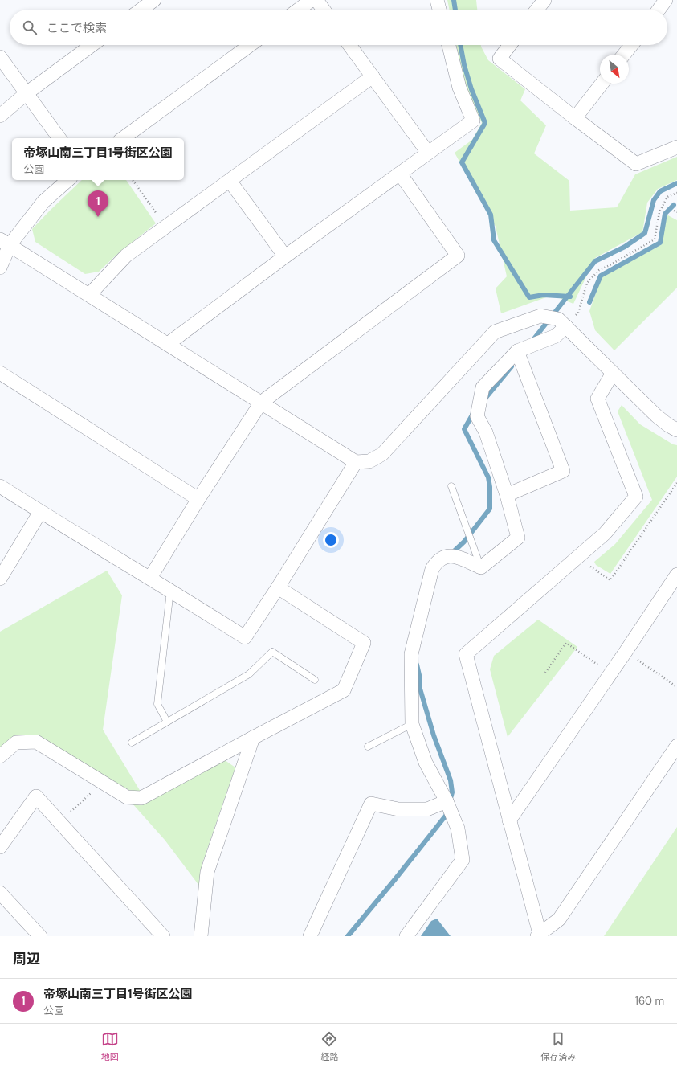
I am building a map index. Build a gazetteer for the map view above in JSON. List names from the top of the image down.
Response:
{
  "north": "bottom right",
  "page": {
    "search": "ここで検索",
    "popup": ["帝塚山南三丁目1号街区公園", "公園"],
    "pins": "1",
    "heading": "周辺",
    "list": [
      {
        "mark": "1",
        "name": "帝塚山南三丁目1号街区公園",
        "note": "公園",
        "value": "160 m"
      }
    ],
    "nav": ["地図", "経路", "保存済み"]
  }
}
